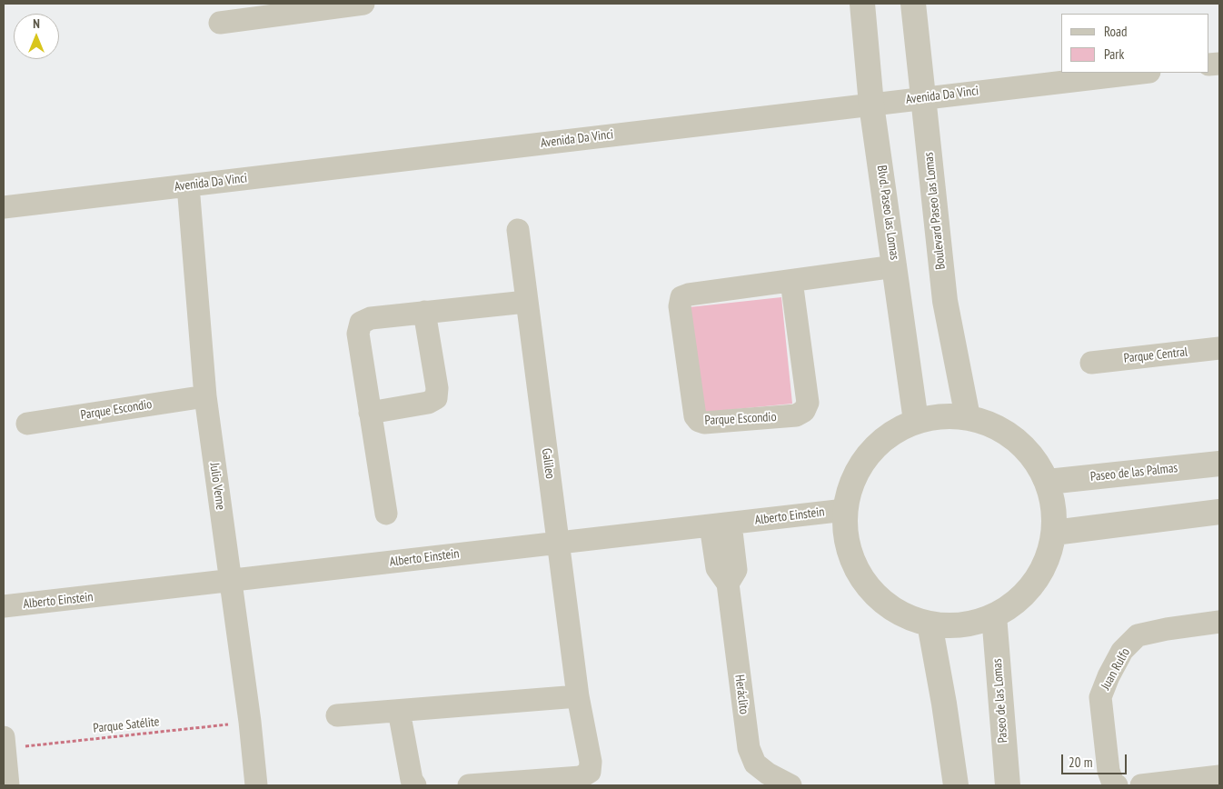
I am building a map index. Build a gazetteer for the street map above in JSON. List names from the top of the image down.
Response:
{
  "streets": {
    "street": [
      "Avenida Da Vinci",
      "Boulevard Paseo las Lomas",
      "Blvd. Paseo las Lomas",
      "Parque Central",
      "Parque Escondio",
      "Galileo",
      "Paseo de las Palmas",
      "Julio Verne",
      "Alberto Einstein",
      "Juan Rulfo",
      "Heráclito",
      "Paseo de las Lomas"
    ],
    "path": ["Parque Satélite"]
  },
  "crossings": [
    ["Avenida Da Vinci", "Boulevard Paseo las Lomas"],
    ["Avenida Da Vinci", "Blvd. Paseo las Lomas"],
    ["Avenida Da Vinci", "Julio Verne"],
    ["Blvd. Paseo las Lomas", "Parque Escondio"],
    ["Parque Escondio", "Julio Verne"],
    ["Galileo", "Alberto Einstein"],
    ["Julio Verne", "Alberto Einstein"],
    ["Julio Verne", "Parque Satélite"],
    ["Alberto Einstein", "Heráclito"]
  ],
  "legend": ["Road", "Park"],
  "scale_bar": "20 m",
  "north": "top"
}
